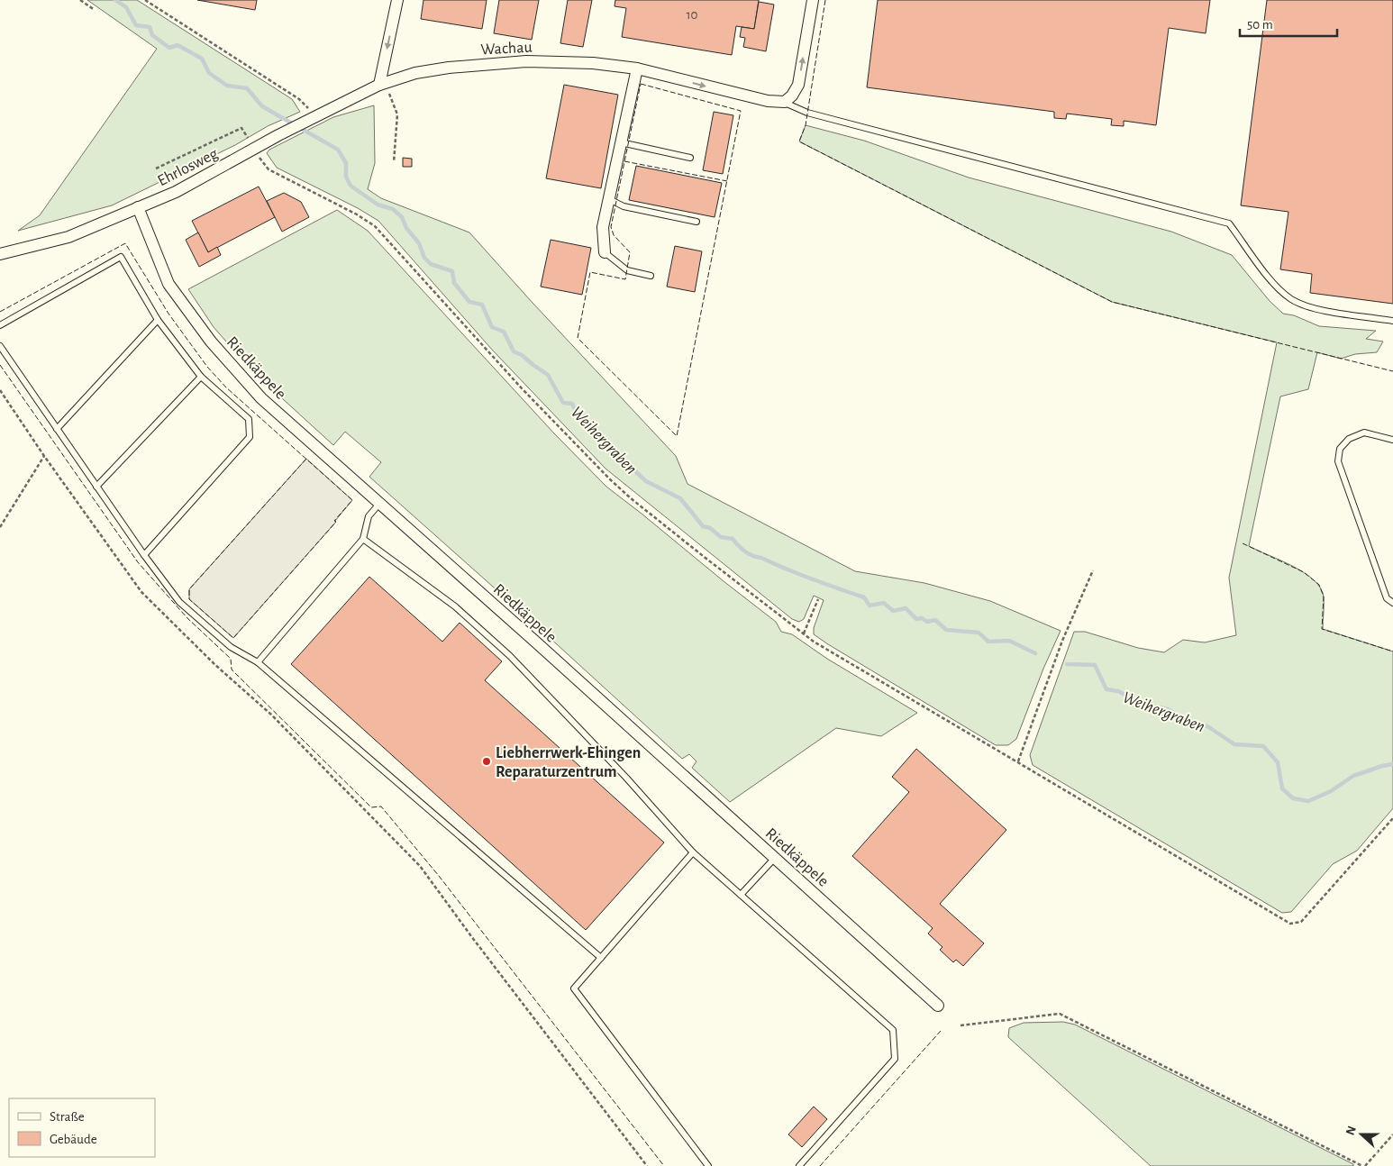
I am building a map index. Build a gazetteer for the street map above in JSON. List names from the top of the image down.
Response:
{
  "streets": {
    "street": ["Wachau", "Ehrlosweg", "Riedkäppele"]
  },
  "crossings": [
    ["Wachau", "Ehrlosweg"],
    ["Ehrlosweg", "Riedkäppele"]
  ],
  "one_way": ["Wachau"],
  "water": ["Weihergraben"],
  "places": ["Liebherrwerk-Ehingen Reparaturzentrum"],
  "house_numbers": ["10"],
  "legend": ["Straße", "Gebäude"],
  "scale_bar": "50 m",
  "north": "left"
}
